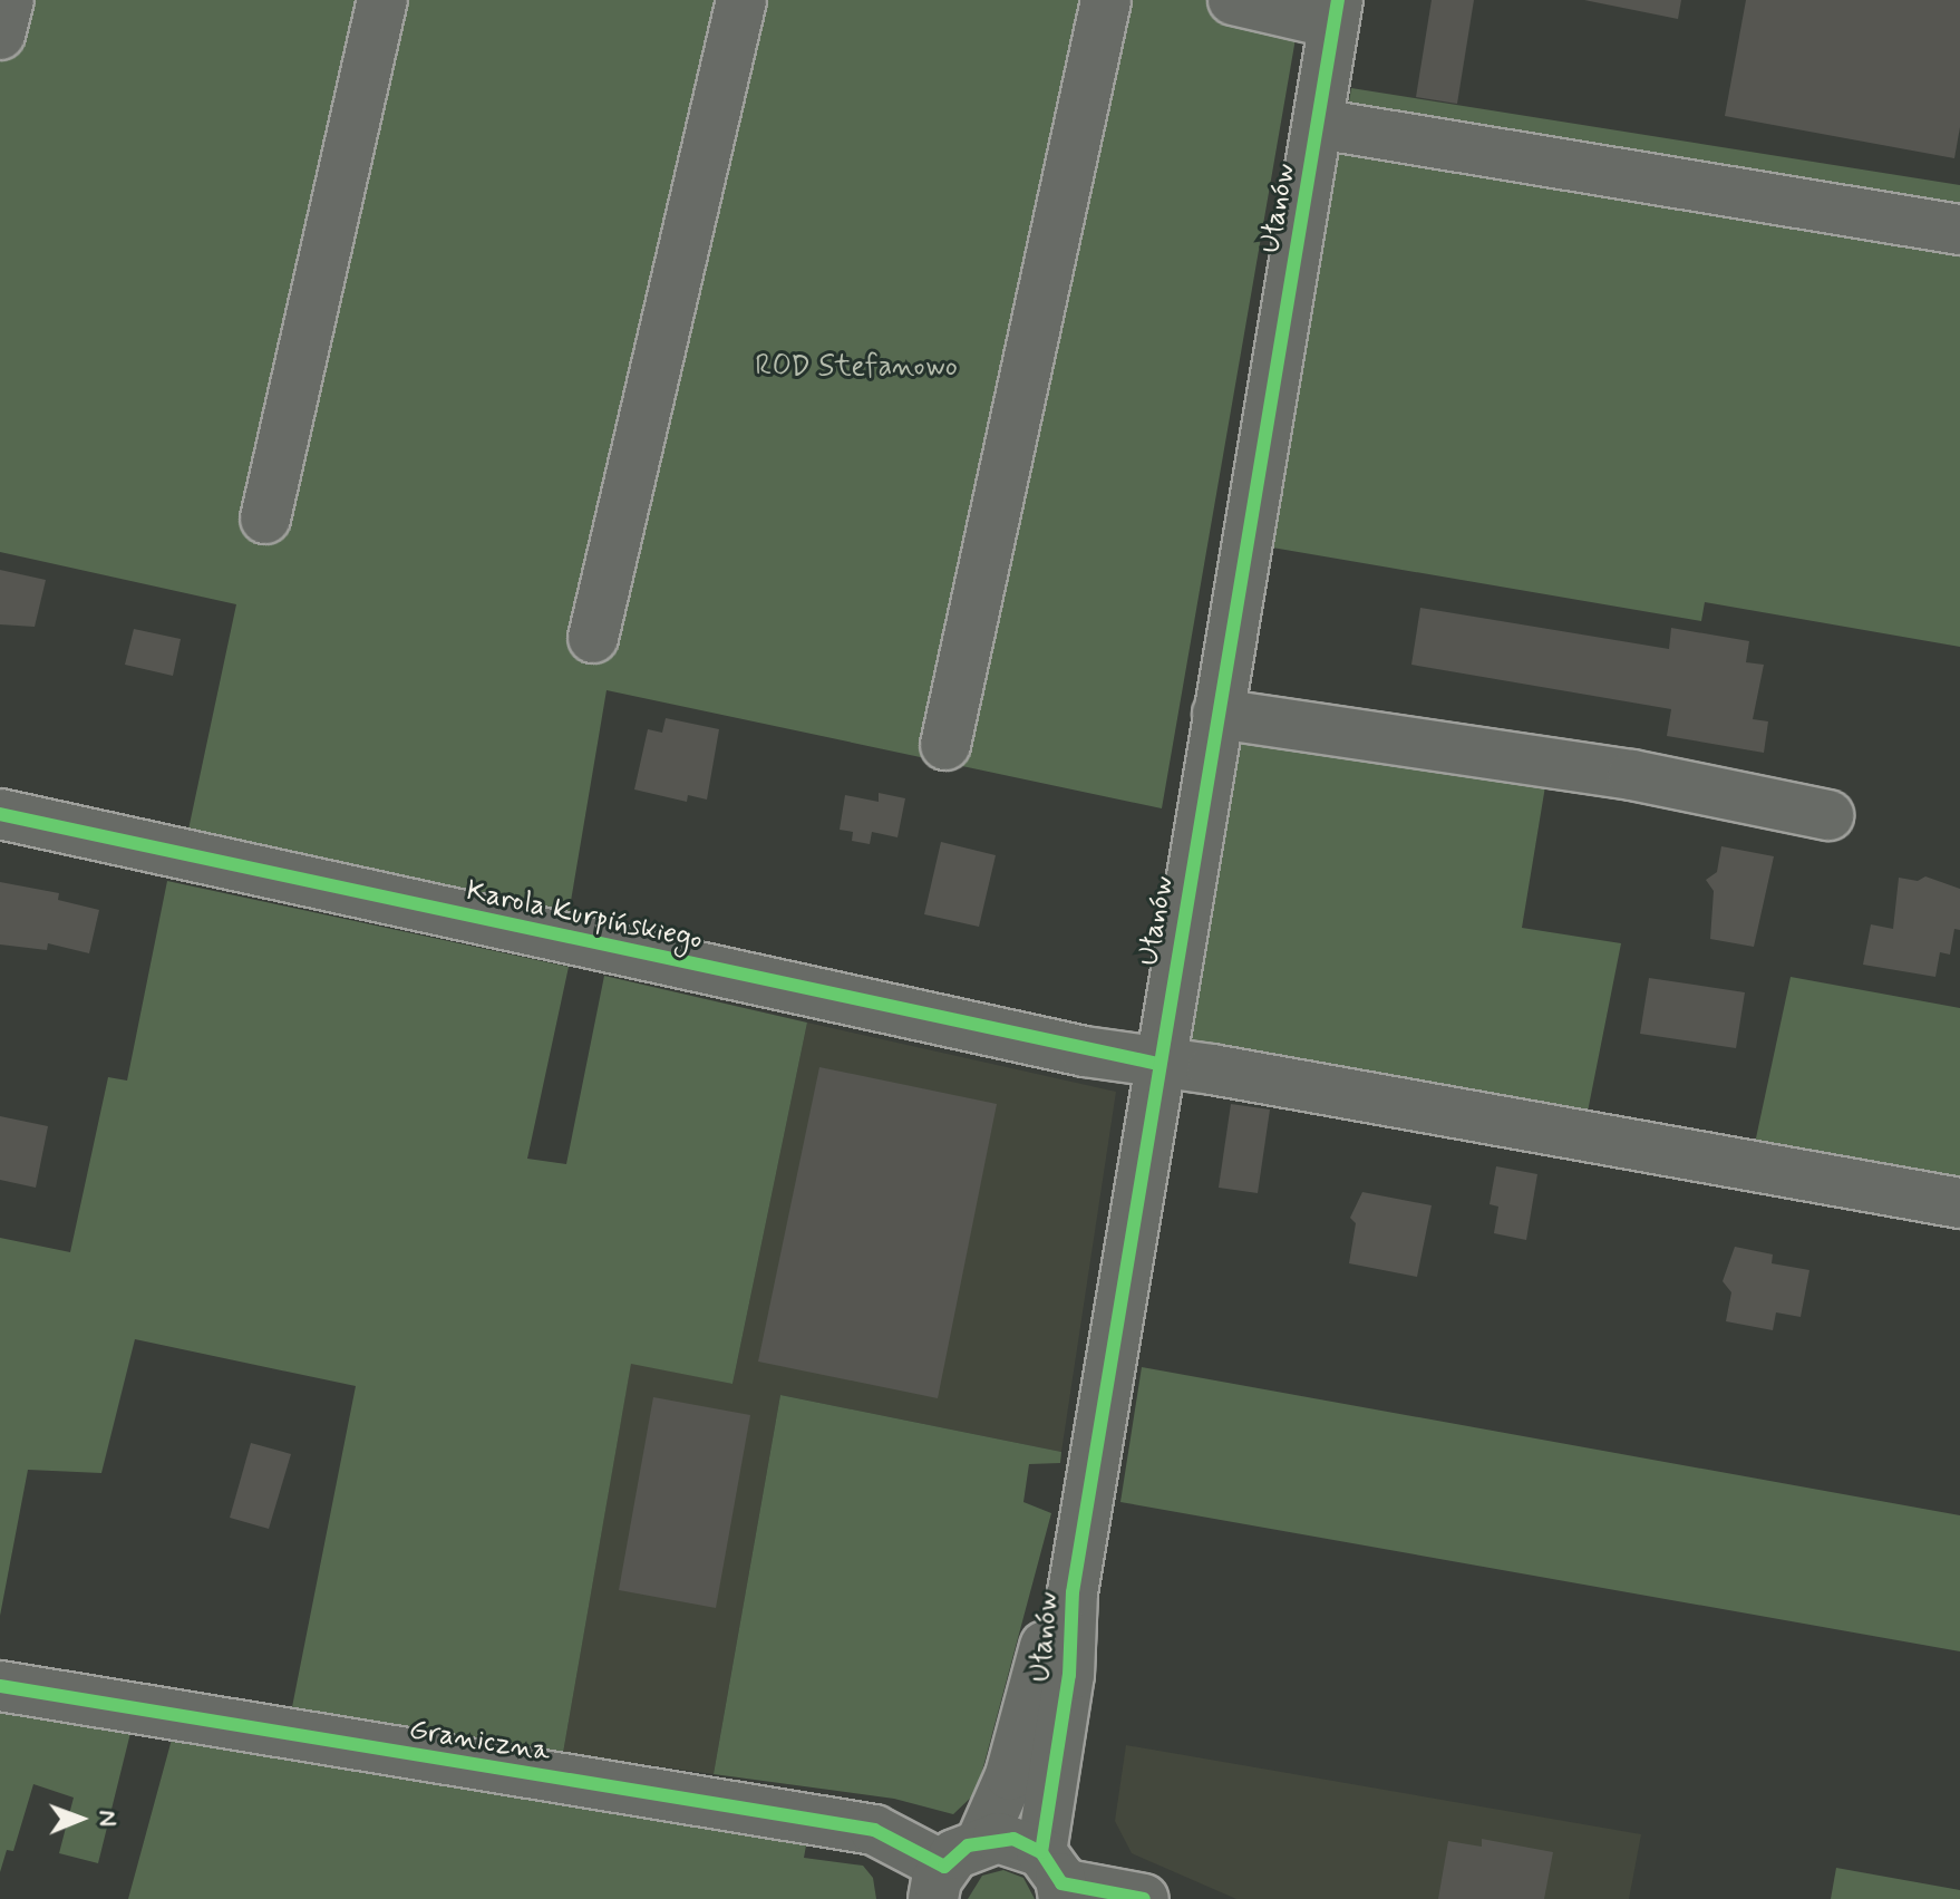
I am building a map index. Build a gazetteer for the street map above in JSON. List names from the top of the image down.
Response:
{
  "streets": {
    "street": ["Ułanów", "Karola Kurpińskiego", "Graniczna"]
  },
  "crossings": [
    ["Ułanów", "Karola Kurpińskiego"],
    ["Ułanów", "Graniczna"]
  ],
  "parks": ["ROD Stefanowo"],
  "north": "right"
}
